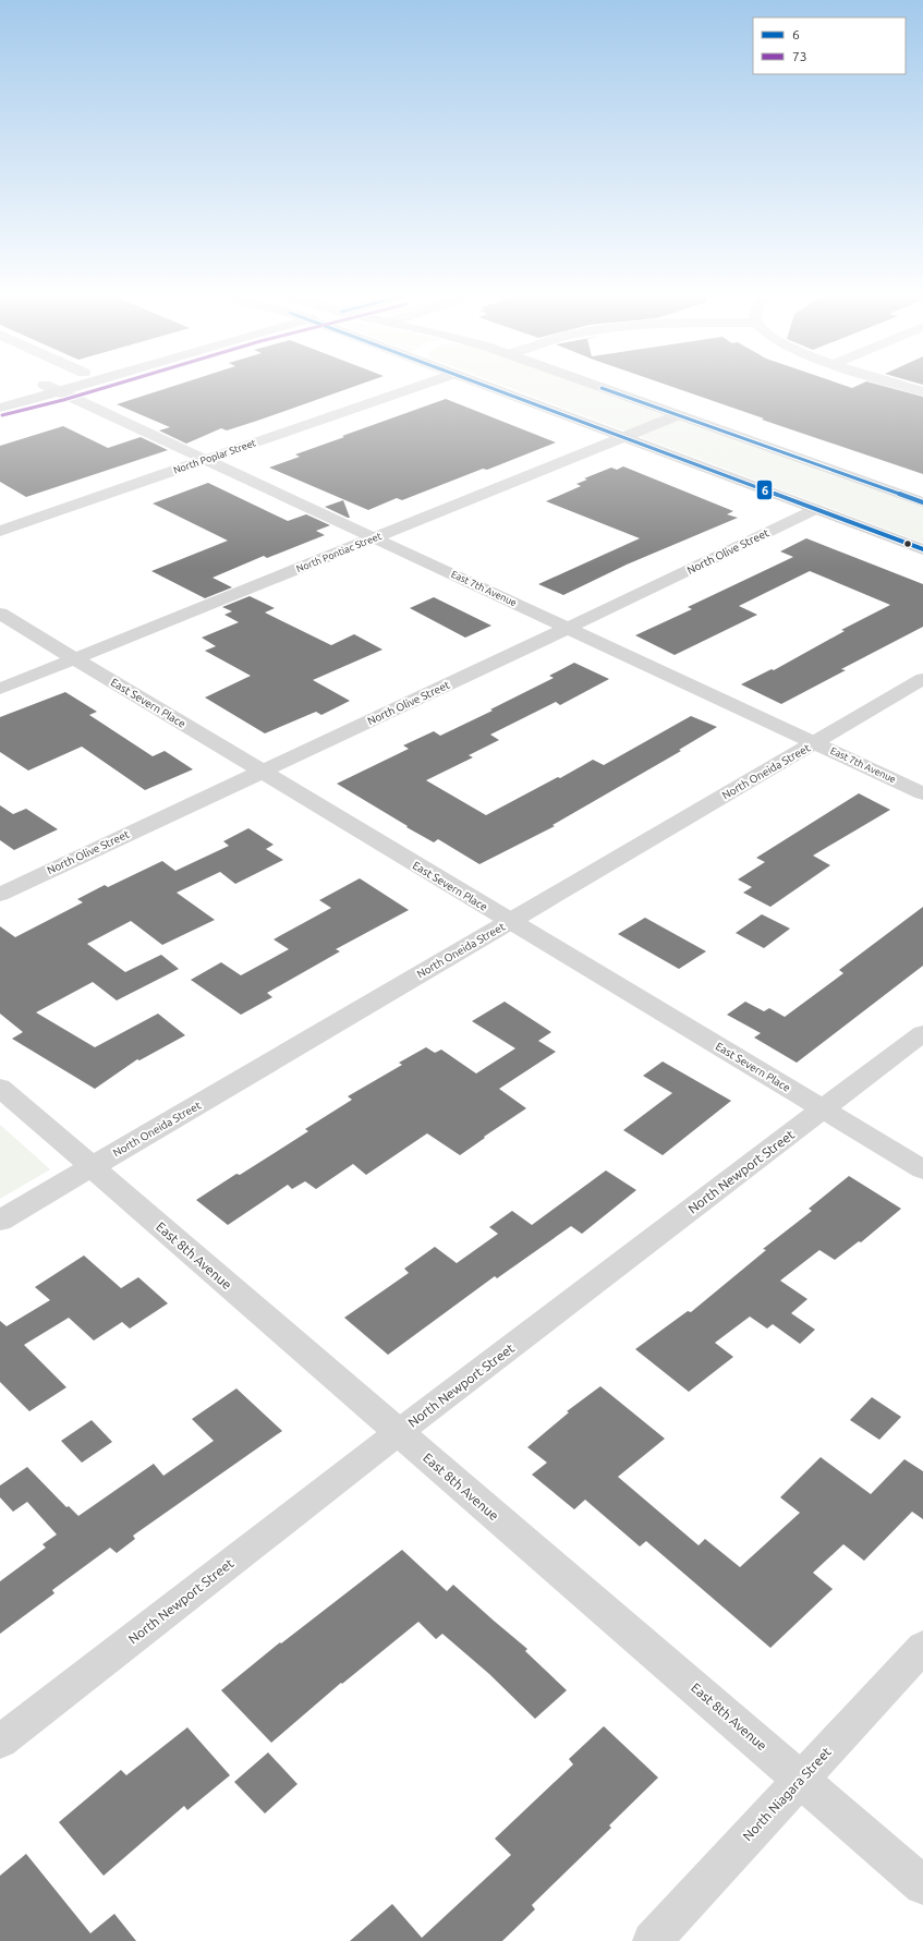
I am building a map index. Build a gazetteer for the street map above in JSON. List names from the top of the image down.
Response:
{
  "streets": {
    "street": [
      "North Poplar Street",
      "North Olive Street",
      "North Pontiac Street",
      "East 7th Avenue",
      "East Severn Place",
      "North Oneida Street",
      "North Newport Street",
      "East 8th Avenue",
      "North Niagara Street"
    ]
  },
  "crossings": [
    ["North Poplar Street", "East 7th Avenue"],
    ["North Olive Street", "East 7th Avenue"],
    ["North Olive Street", "East Severn Place"],
    ["North Pontiac Street", "East 7th Avenue"],
    ["North Pontiac Street", "East Severn Place"],
    ["East 7th Avenue", "North Oneida Street"],
    ["East Severn Place", "North Oneida Street"],
    ["East Severn Place", "North Newport Street"],
    ["North Oneida Street", "East 8th Avenue"],
    ["North Newport Street", "East 8th Avenue"],
    ["East 8th Avenue", "North Niagara Street"]
  ],
  "lines": ["transit line 6", "transit line 73"],
  "legend": ["6", "73"]
}
